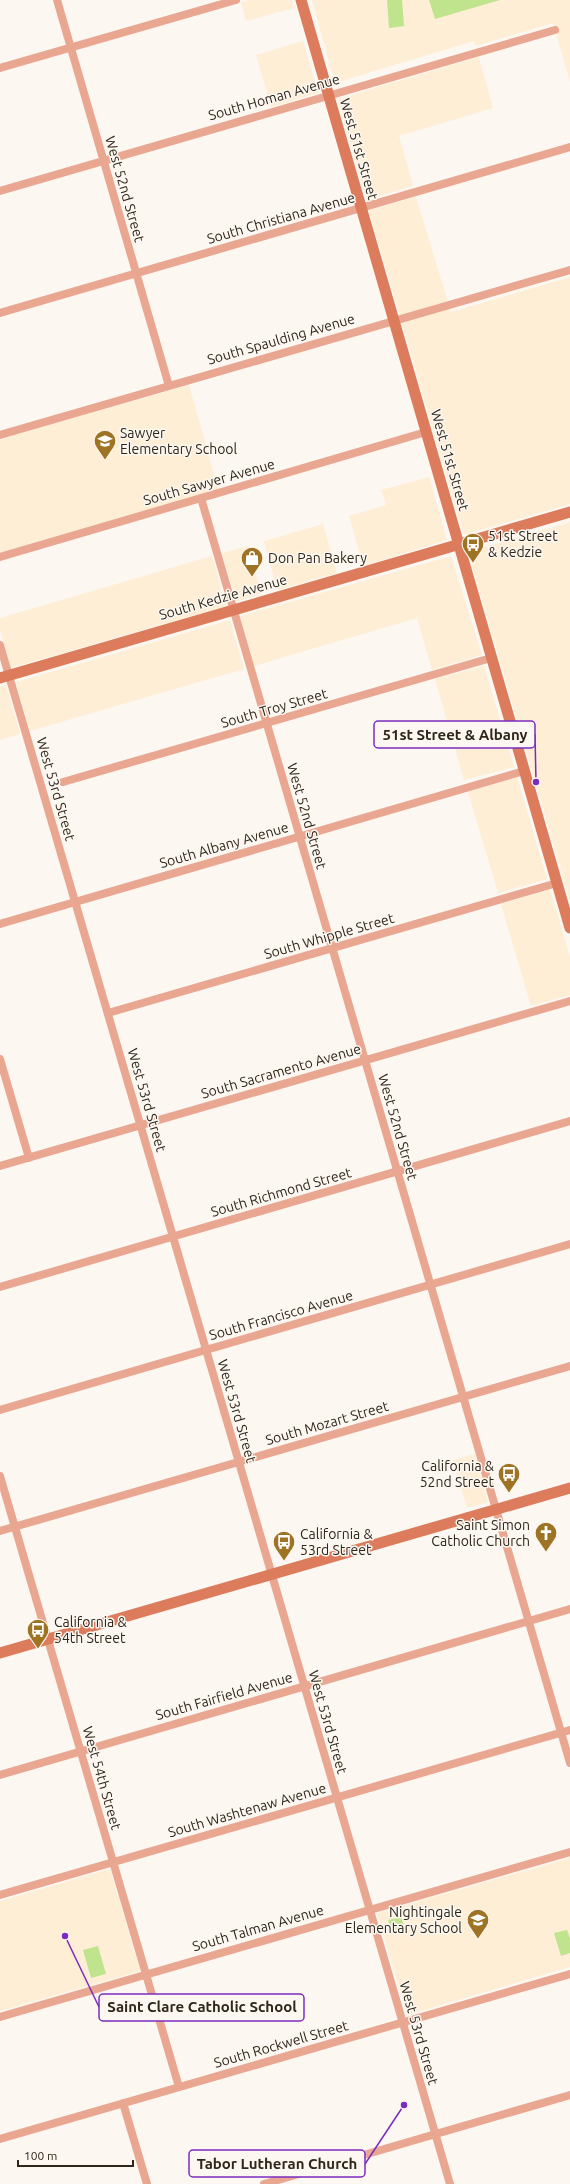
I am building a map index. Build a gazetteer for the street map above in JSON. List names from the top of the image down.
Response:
{
  "streets": {
    "street": [
      "South Homan Avenue",
      "West 51st Street",
      "West 52nd Street",
      "South Christiana Avenue",
      "South Spaulding Avenue",
      "South Sawyer Avenue",
      "South Kedzie Avenue",
      "South Troy Street",
      "West 53rd Street",
      "South Albany Avenue",
      "South Whipple Street",
      "South Sacramento Avenue",
      "South Richmond Street",
      "South Francisco Avenue",
      "South Mozart Street",
      "South Fairfield Avenue",
      "West 54th Street",
      "South Washtenaw Avenue",
      "South Talman Avenue",
      "South Rockwell Street"
    ]
  },
  "crossings": [
    ["South Homan Avenue", "West 51st Street"],
    ["South Homan Avenue", "West 52nd Street"],
    ["West 51st Street", "South Christiana Avenue"],
    ["West 51st Street", "South Spaulding Avenue"],
    ["West 51st Street", "South Sawyer Avenue"],
    ["West 51st Street", "South Kedzie Avenue"],
    ["West 51st Street", "South Troy Street"],
    ["West 51st Street", "South Albany Avenue"],
    ["West 51st Street", "South Whipple Street"],
    ["West 52nd Street", "South Christiana Avenue"],
    ["West 52nd Street", "South Spaulding Avenue"],
    ["West 52nd Street", "South Sawyer Avenue"],
    ["West 52nd Street", "South Kedzie Avenue"],
    ["West 52nd Street", "South Troy Street"],
    ["West 52nd Street", "South Albany Avenue"],
    ["West 52nd Street", "South Whipple Street"],
    ["West 52nd Street", "South Sacramento Avenue"],
    ["West 52nd Street", "South Richmond Street"],
    ["West 52nd Street", "South Francisco Avenue"],
    ["West 52nd Street", "South Mozart Street"],
    ["West 52nd Street", "South Fairfield Avenue"],
    ["West 52nd Street", "South Washtenaw Avenue"],
    ["South Kedzie Avenue", "West 53rd Street"],
    ["West 53rd Street", "South Albany Avenue"],
    ["West 53rd Street", "South Whipple Street"],
    ["West 53rd Street", "South Sacramento Avenue"],
    ["West 53rd Street", "South Richmond Street"],
    ["West 53rd Street", "South Francisco Avenue"],
    ["West 53rd Street", "South Mozart Street"],
    ["West 53rd Street", "South Fairfield Avenue"],
    ["West 53rd Street", "South Washtenaw Avenue"],
    ["West 53rd Street", "South Talman Avenue"],
    ["West 53rd Street", "South Rockwell Street"],
    ["South Mozart Street", "West 54th Street"],
    ["South Fairfield Avenue", "West 54th Street"],
    ["West 54th Street", "South Washtenaw Avenue"],
    ["West 54th Street", "South Talman Avenue"],
    ["West 54th Street", "South Rockwell Street"]
  ],
  "places": {
    "school or university": ["Sawyer Elementary School", "Nightingale Elementary School"],
    "bus stop": [
      "51st Street & Kedzie",
      "California & 52nd Street",
      "California & 53rd Street",
      "California & 54th Street"
    ],
    "shop": ["Don Pan Bakery"],
    "other": ["51st Street & Albany", "Saint Clare Catholic School", "Tabor Lutheran Church"],
    "church": ["Saint Simon Catholic Church"]
  },
  "scale_bar": "100 m"
}
